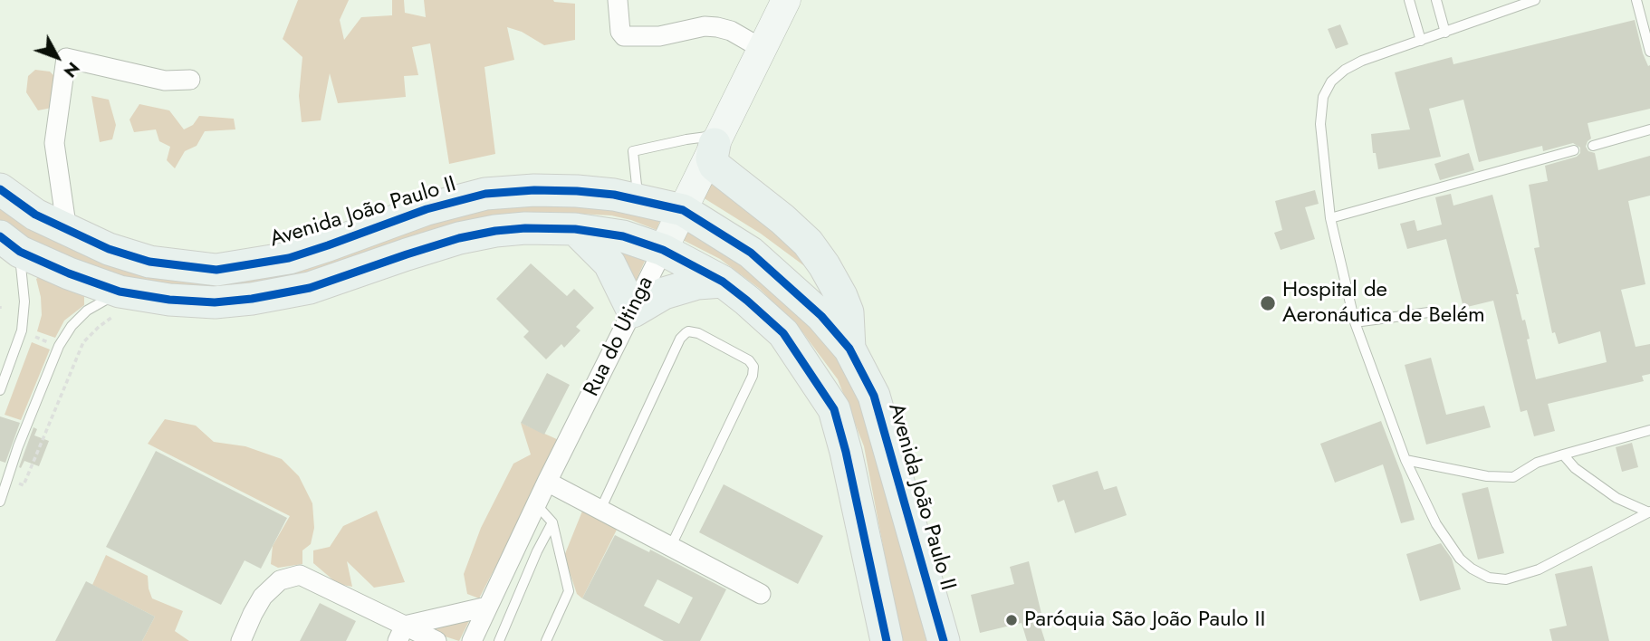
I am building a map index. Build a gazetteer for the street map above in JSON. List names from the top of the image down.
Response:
{
  "streets": {
    "main road": ["Avenida João Paulo II"],
    "street": ["Rua do Utinga"]
  },
  "crossings": [
    ["Avenida João Paulo II", "Rua do Utinga"]
  ],
  "places": ["Hospital de Aeronáutica de Belém", "Paróquia São João Paulo II"],
  "north": "bottom right"
}
